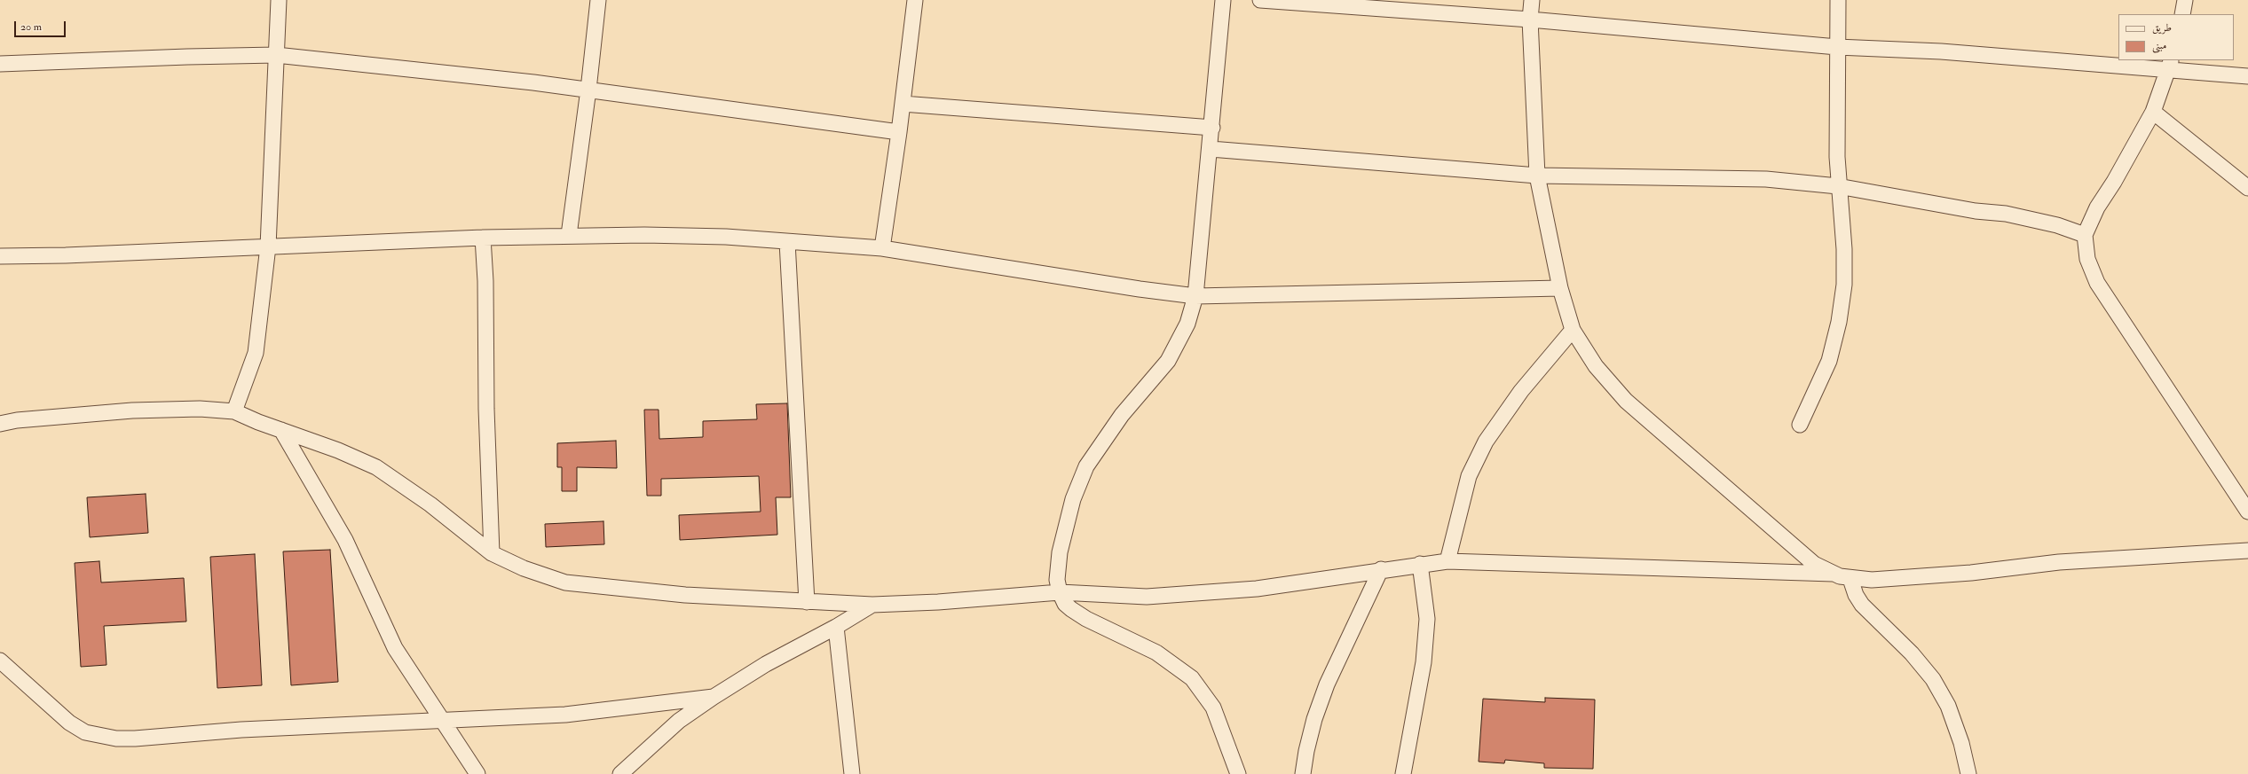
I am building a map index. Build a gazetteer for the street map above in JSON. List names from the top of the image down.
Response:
{
  "legend": ["طريق", "مبنى"],
  "scale_bar": "20 m"
}
